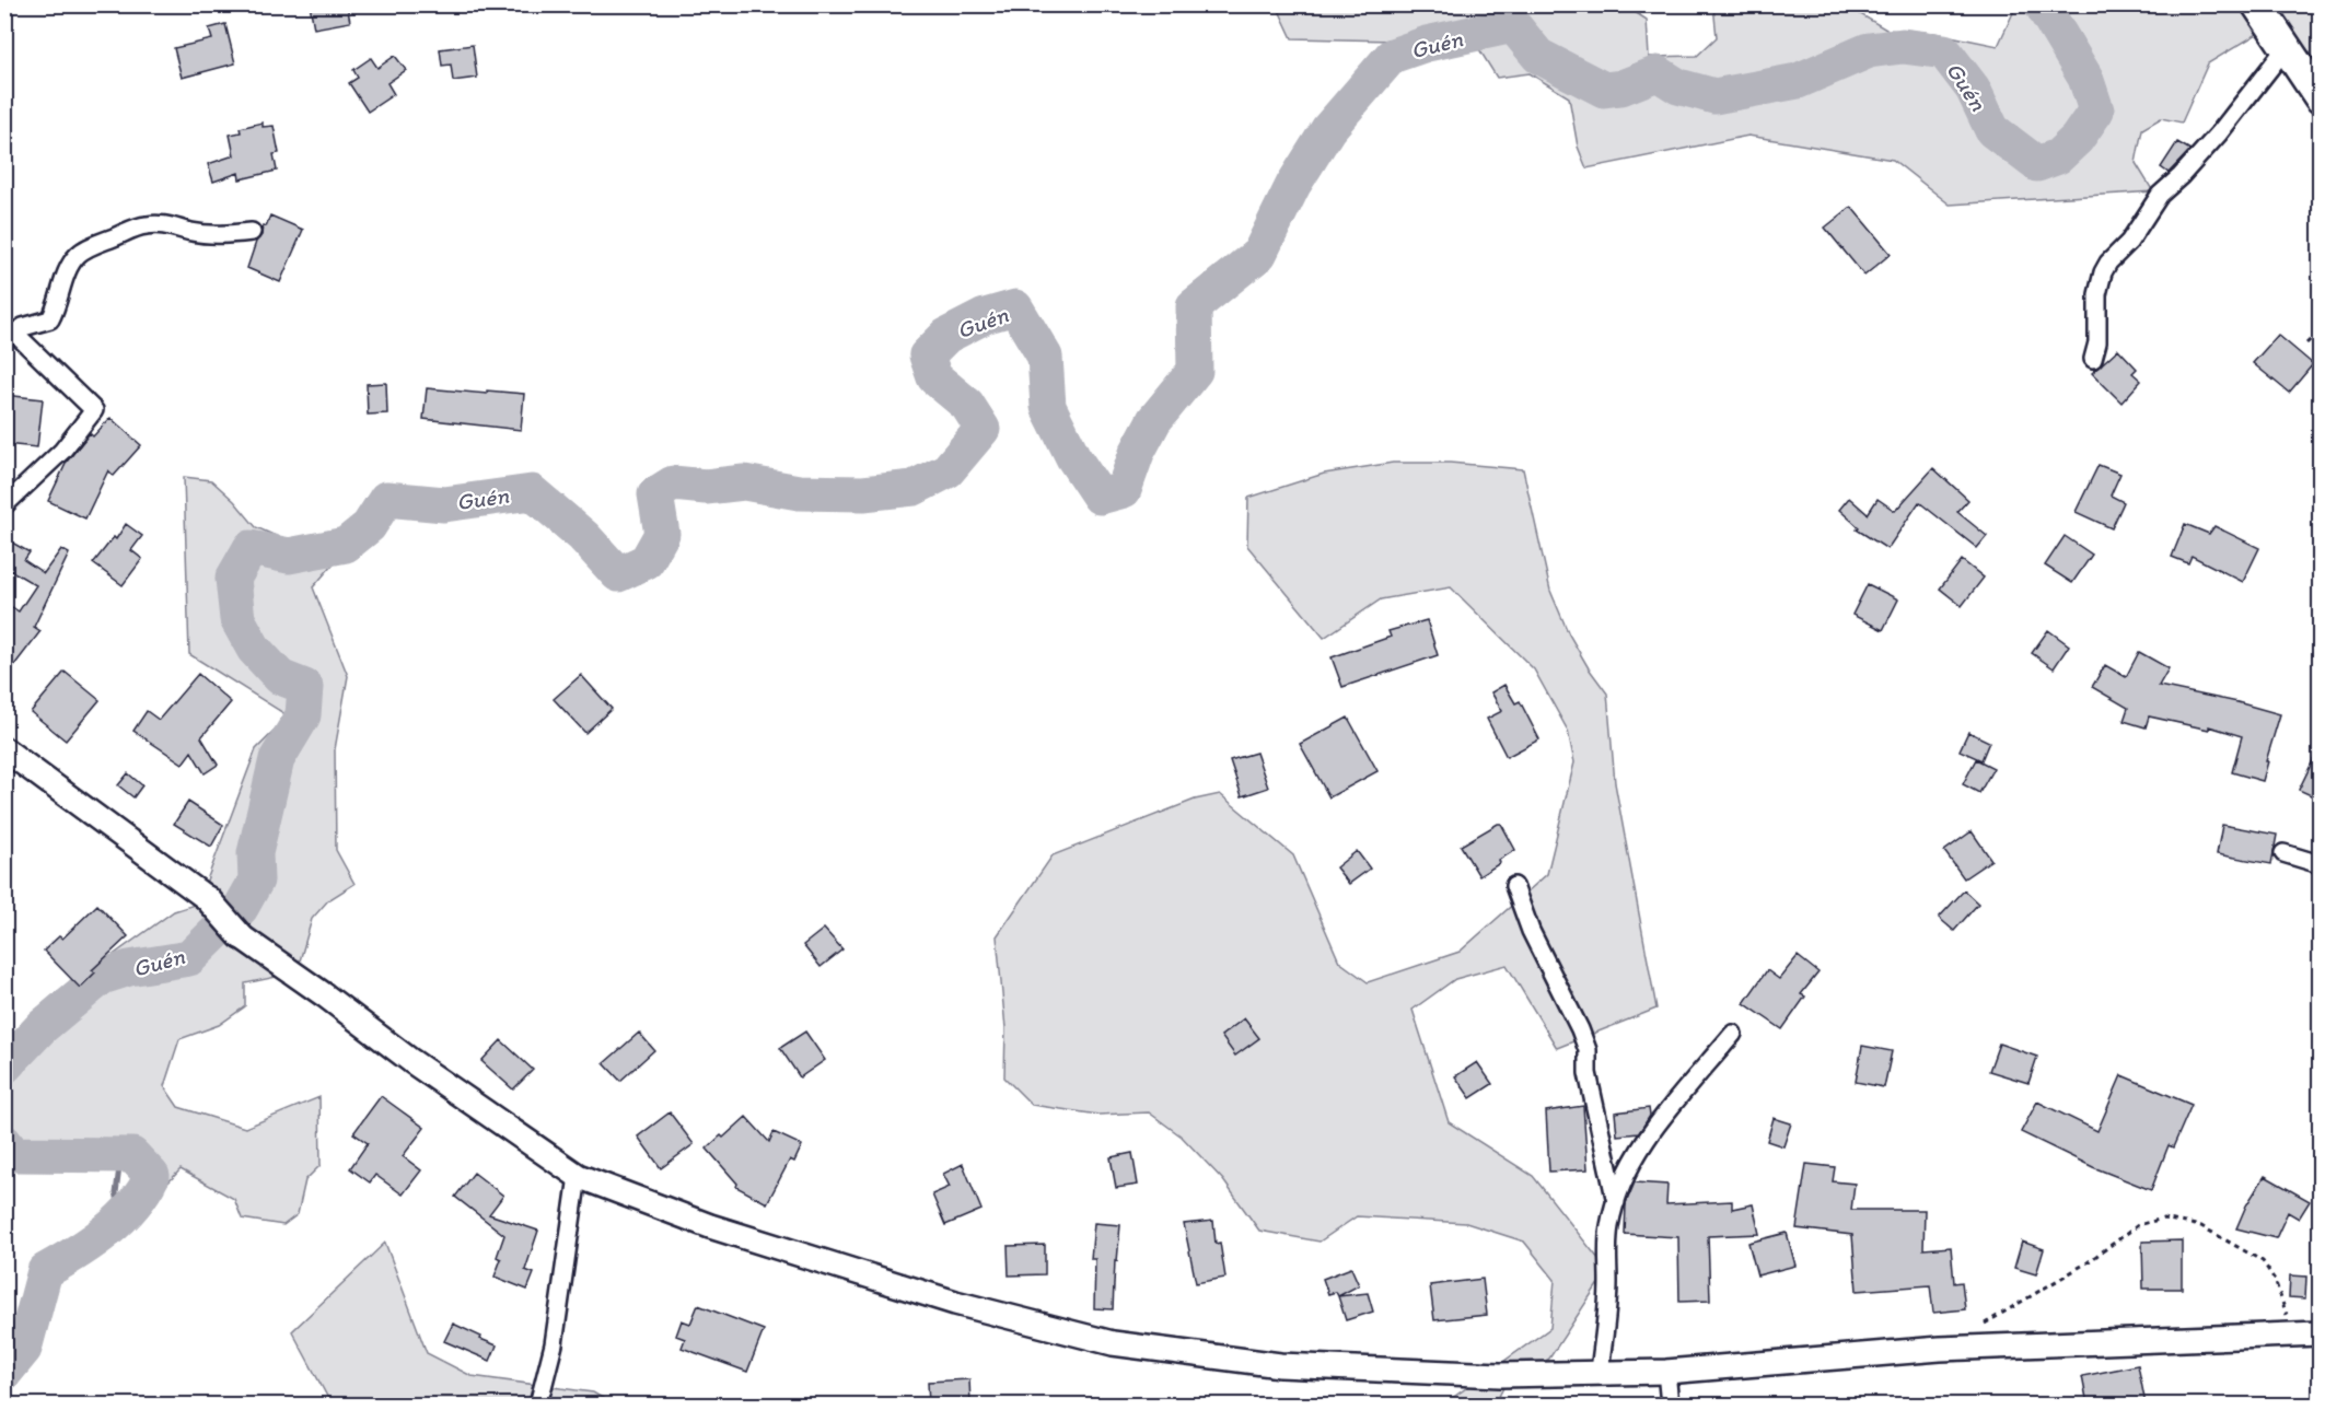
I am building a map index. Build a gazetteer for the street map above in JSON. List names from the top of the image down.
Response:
{
  "water": ["Guén"]
}
